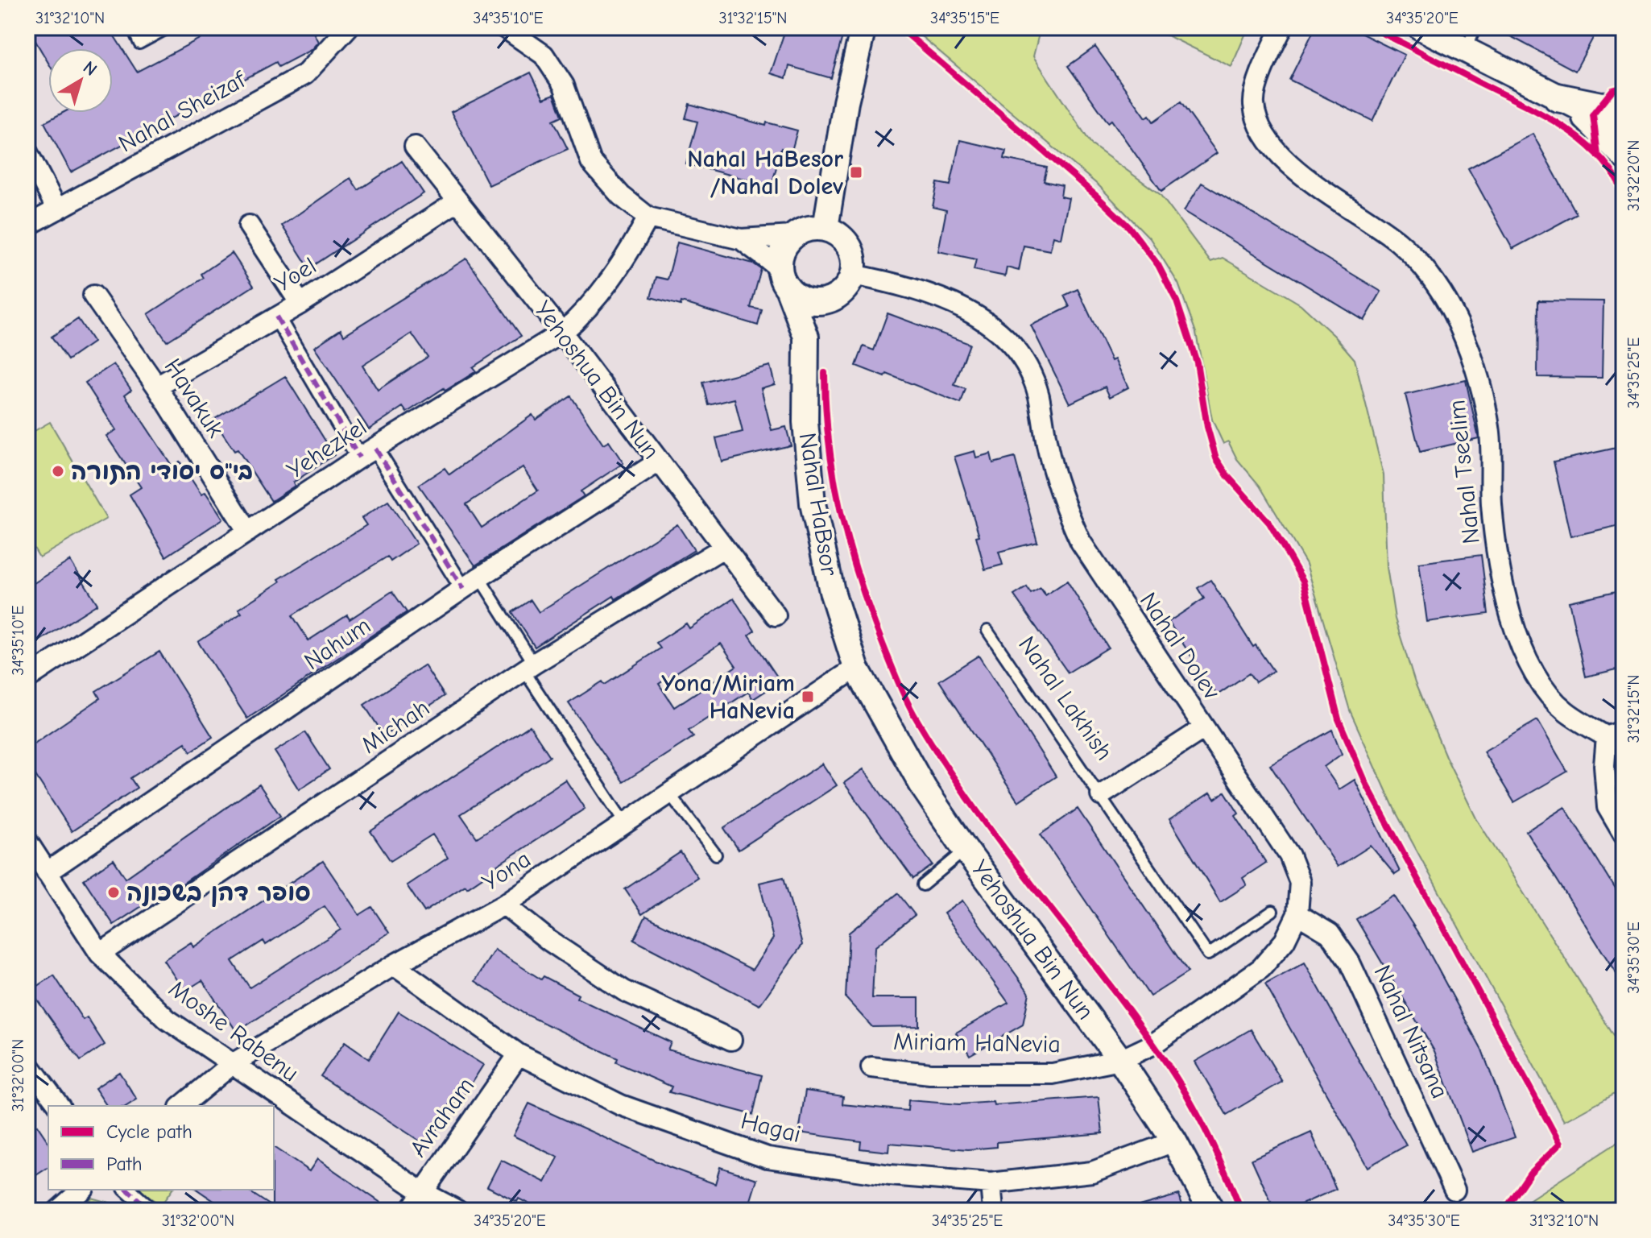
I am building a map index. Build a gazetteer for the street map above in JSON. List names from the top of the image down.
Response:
{
  "streets": {
    "street": [
      "Nahal Sheizaf",
      "Yoel",
      "Yehoshua Bin Nun",
      "Havakuk",
      "Yehezkel",
      "Nahal Tseelim",
      "Nahal HaBsor",
      "Nahum",
      "Nahal Dolev",
      "Nahal Lakhish",
      "Michah",
      "Yona",
      "Moshe Rabenu",
      "Nahal Nitsana",
      "Miriam HaNevia",
      "Avraham",
      "Hagai"
    ]
  },
  "crossings": [
    ["Yoel", "Yehoshua Bin Nun"],
    ["Yoel", "Havakuk"],
    ["Yehoshua Bin Nun", "Yehezkel"],
    ["Yehoshua Bin Nun", "Nahal HaBsor"],
    ["Yehoshua Bin Nun", "Nahum"],
    ["Yehoshua Bin Nun", "Nahal Dolev"],
    ["Yehoshua Bin Nun", "Michah"],
    ["Yehoshua Bin Nun", "Yona"],
    ["Yehoshua Bin Nun", "Miriam HaNevia"],
    ["Yehoshua Bin Nun", "Hagai"],
    ["Havakuk", "Yehezkel"],
    ["Nahal HaBsor", "Nahal Dolev"],
    ["Nahal HaBsor", "Yona"],
    ["Nahum", "Moshe Rabenu"],
    ["Nahal Dolev", "Nahal Lakhish"],
    ["Nahal Dolev", "Nahal Nitsana"],
    ["Nahal Dolev", "Miriam HaNevia"],
    ["Michah", "Moshe Rabenu"],
    ["Yona", "Moshe Rabenu"],
    ["Yona", "Hagai"],
    ["Moshe Rabenu", "Avraham"],
    ["Avraham", "Hagai"]
  ],
  "places": {
    "transit": ["Nahal HaBesor /Nahal Dolev", "Yona/Miriam HaNevia"],
    "other": ["בי\"ס יסודי התורה", "סופר דהן בשכונה"]
  },
  "legend": ["Cycle path", "Path"],
  "north": "top right",
  "coordinates": [
    "31°32'10\"N",
    "34°35'10\"E",
    "31°32'15\"N",
    "34°35'15\"E",
    "34°35'20\"E",
    "31°32'20\"N",
    "34°35'25\"E",
    "34°35'30\"E",
    "31°32'00\"N"
  ]
}
